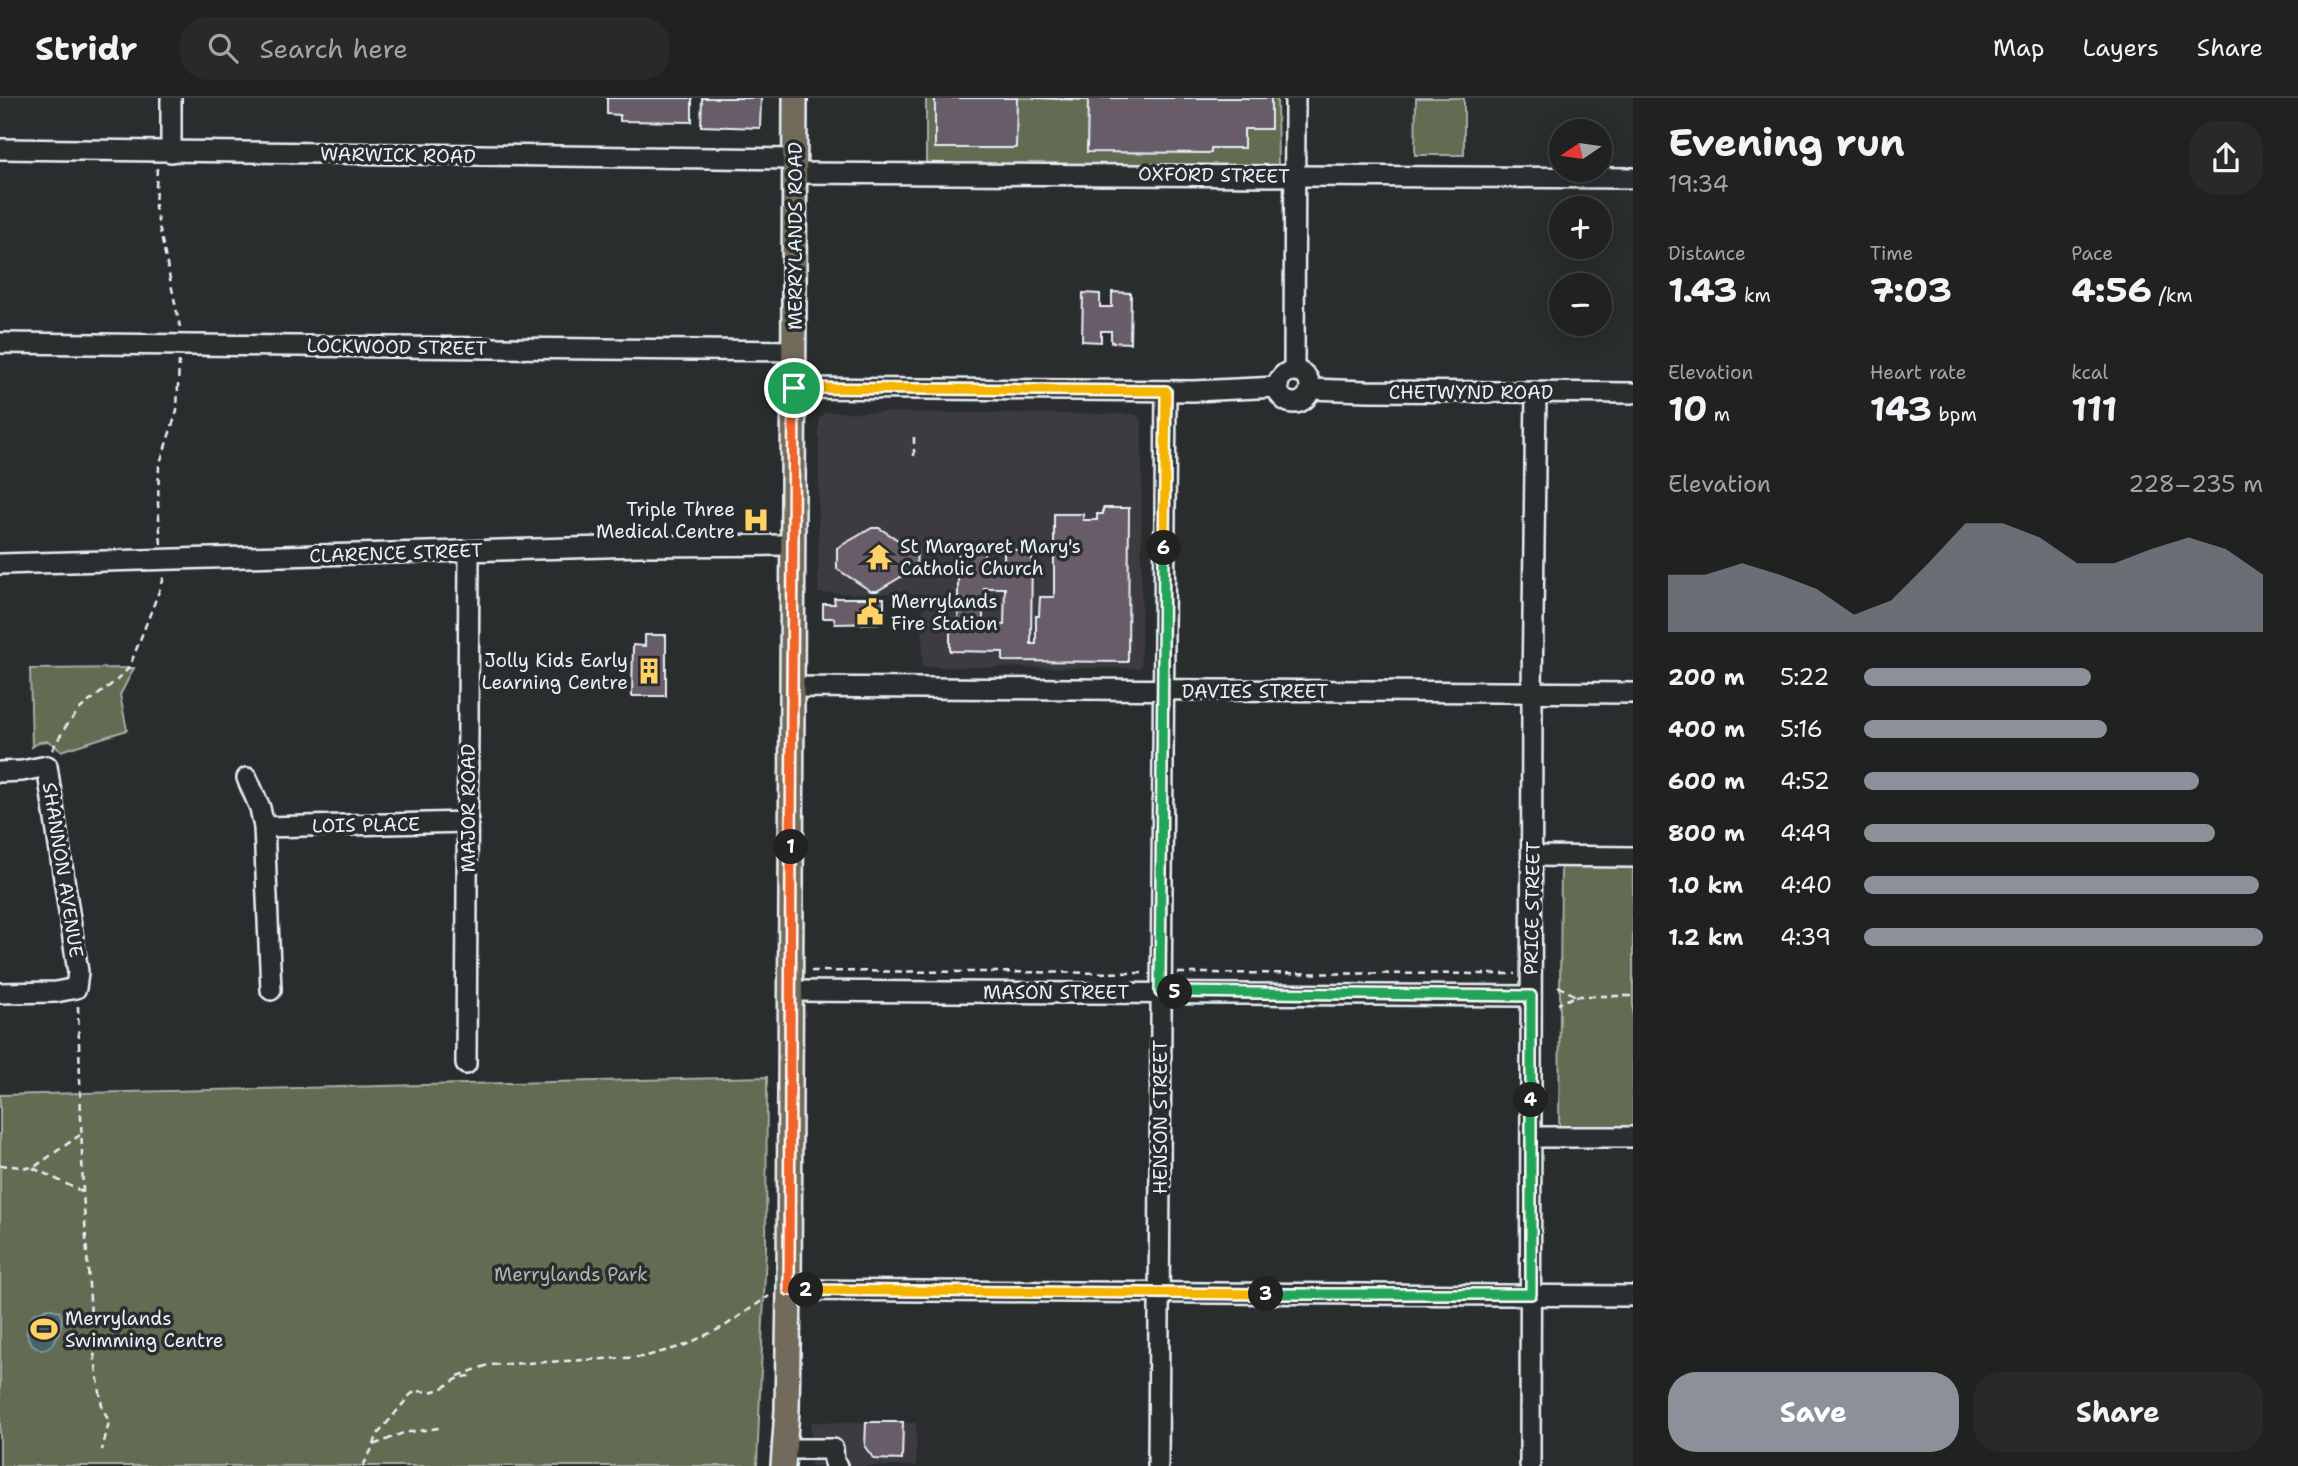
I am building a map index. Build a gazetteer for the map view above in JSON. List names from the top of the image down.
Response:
{
  "streets": {
    "main road": ["MERRYLANDS ROAD"],
    "street": [
      "WARWICK ROAD",
      "OXFORD STREET",
      "LOCKWOOD STREET",
      "CHETWYND ROAD",
      "CLARENCE STREET",
      "DAVIES STREET",
      "MAJOR ROAD",
      "LOIS PLACE",
      "SHANNON AVENUE",
      "PRICE STREET",
      "MASON STREET",
      "HENSON STREET"
    ]
  },
  "crossings": [
    ["WARWICK ROAD", "OXFORD STREET"],
    ["WARWICK ROAD", "MERRYLANDS ROAD"],
    ["OXFORD STREET", "MERRYLANDS ROAD"],
    ["MERRYLANDS ROAD", "LOCKWOOD STREET"],
    ["MERRYLANDS ROAD", "CLARENCE STREET"],
    ["MERRYLANDS ROAD", "DAVIES STREET"],
    ["MERRYLANDS ROAD", "MASON STREET"],
    ["CHETWYND ROAD", "PRICE STREET"],
    ["CLARENCE STREET", "MAJOR ROAD"],
    ["DAVIES STREET", "PRICE STREET"],
    ["DAVIES STREET", "HENSON STREET"],
    ["MAJOR ROAD", "LOIS PLACE"],
    ["PRICE STREET", "MASON STREET"],
    ["MASON STREET", "HENSON STREET"]
  ],
  "parks": ["Merrylands Park"],
  "places": {
    "hospital": ["Triple Three Medical Centre"],
    "temple": ["St Margaret Mary's Catholic Church"],
    "public building": ["Merrylands Fire Station"],
    "building": ["Jolly Kids Early Learning Centre"],
    "sports": ["Merrylands Swimming Centre"]
  },
  "north": "left",
  "page": {
    "header": "Stridr",
    "search": "Search here",
    "nav": ["Map", "Layers", "Share"],
    "heading": ["Evening run", "19:34"],
    "map_buttons": ["+", "−"],
    "stats": [
      ["Distance", "1.43 km"],
      ["Time", "7:03"],
      ["Pace", "4:56 /km"],
      ["Elevation", "10 m"],
      ["Heart rate", "143 bpm"],
      ["kcal", "111"]
    ],
    "chart": ["Elevation", "228–235 m"],
    "pins": [
      "6",
      "1",
      "5",
      "4",
      "2",
      "3"
    ],
    "list": [
      {
        "name": "200 m",
        "note": "5:22"
      },
      {
        "name": "400 m",
        "note": "5:16"
      },
      {
        "name": "600 m",
        "note": "4:52"
      },
      {
        "name": "800 m",
        "note": "4:49"
      },
      {
        "name": "1.0 km",
        "note": "4:40"
      },
      {
        "name": "1.2 km",
        "note": "4:39"
      }
    ],
    "buttons": ["Save", "Share"]
  }
}
